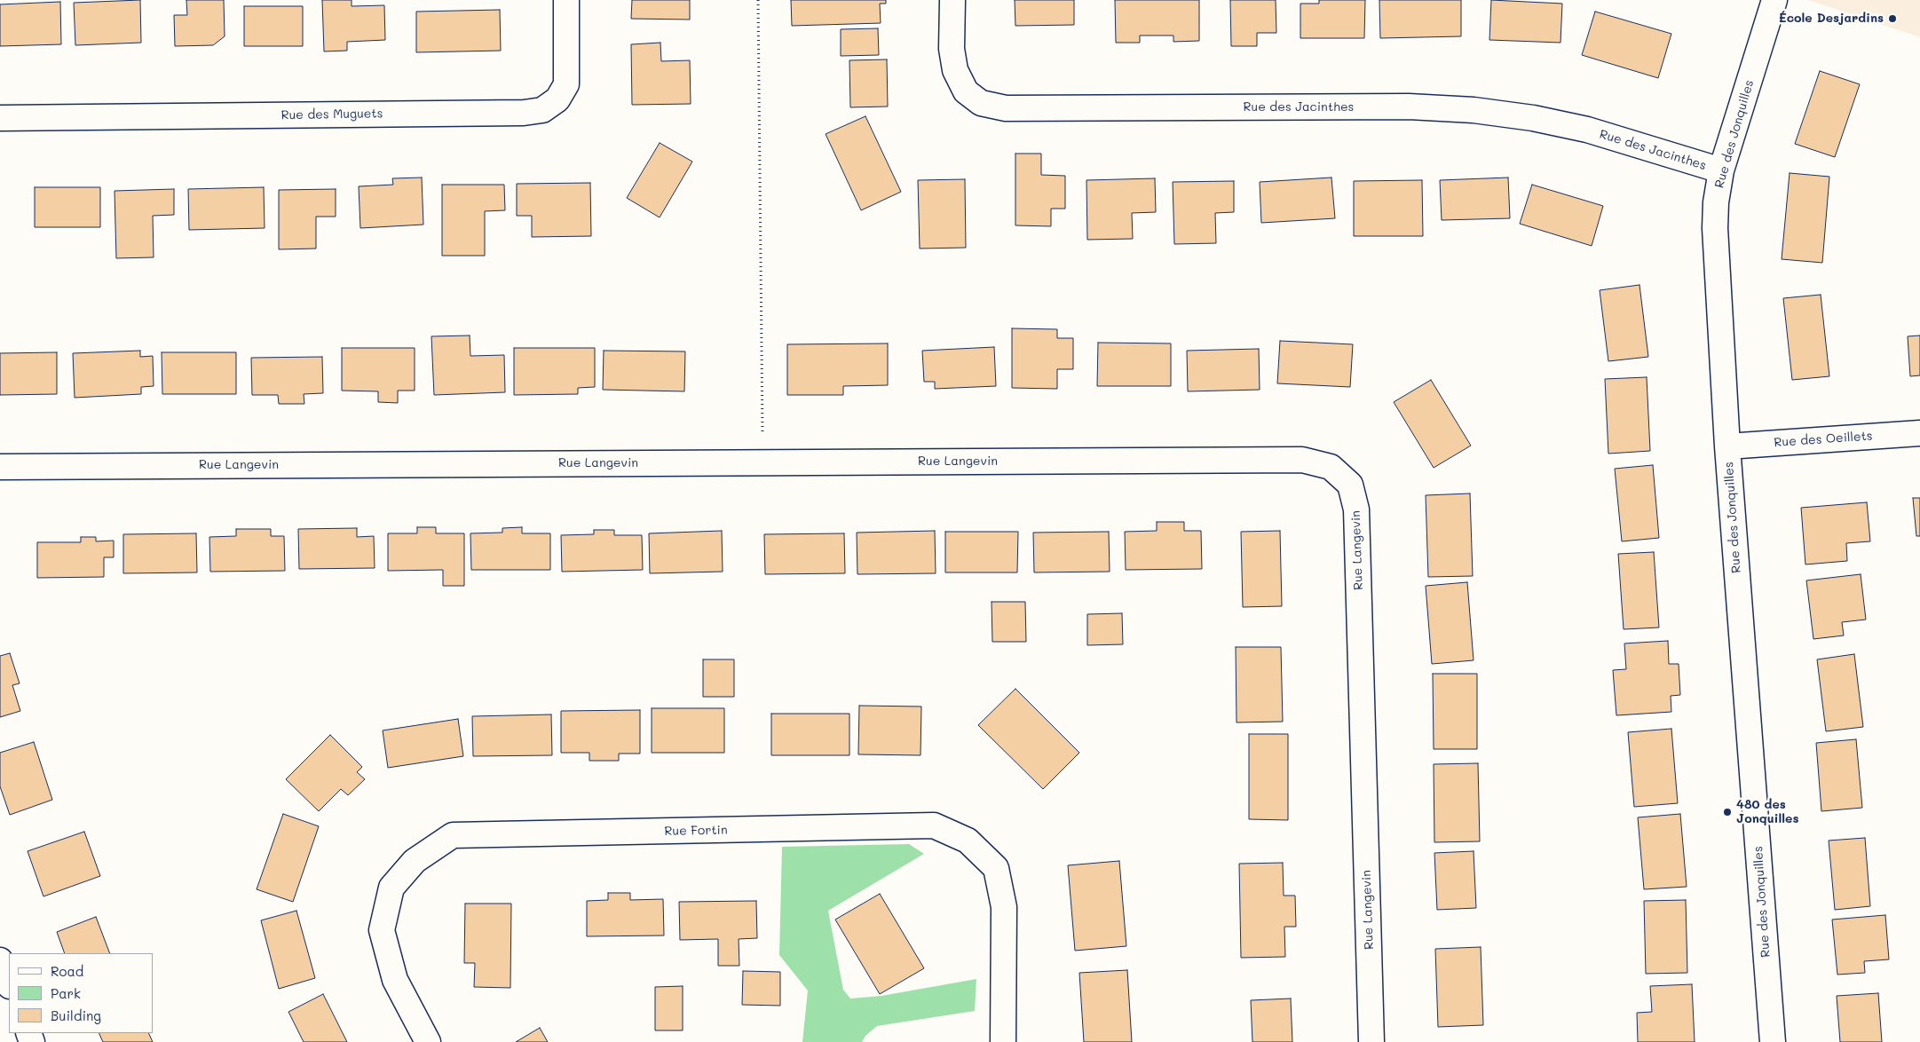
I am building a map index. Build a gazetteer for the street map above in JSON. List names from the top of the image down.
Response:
{
  "streets": {
    "street": [
      "Rue des Jacinthes",
      "Rue des Muguets",
      "Rue des Jonquilles",
      "Rue des Oeillets",
      "Rue Langevin",
      "Rue Fortin"
    ]
  },
  "crossings": [
    ["Rue des Jacinthes", "Rue des Jonquilles"],
    ["Rue des Jonquilles", "Rue des Oeillets"]
  ],
  "places": ["École Desjardins", "480 des Jonquilles"],
  "legend": ["Road", "Park", "Building"]
}
